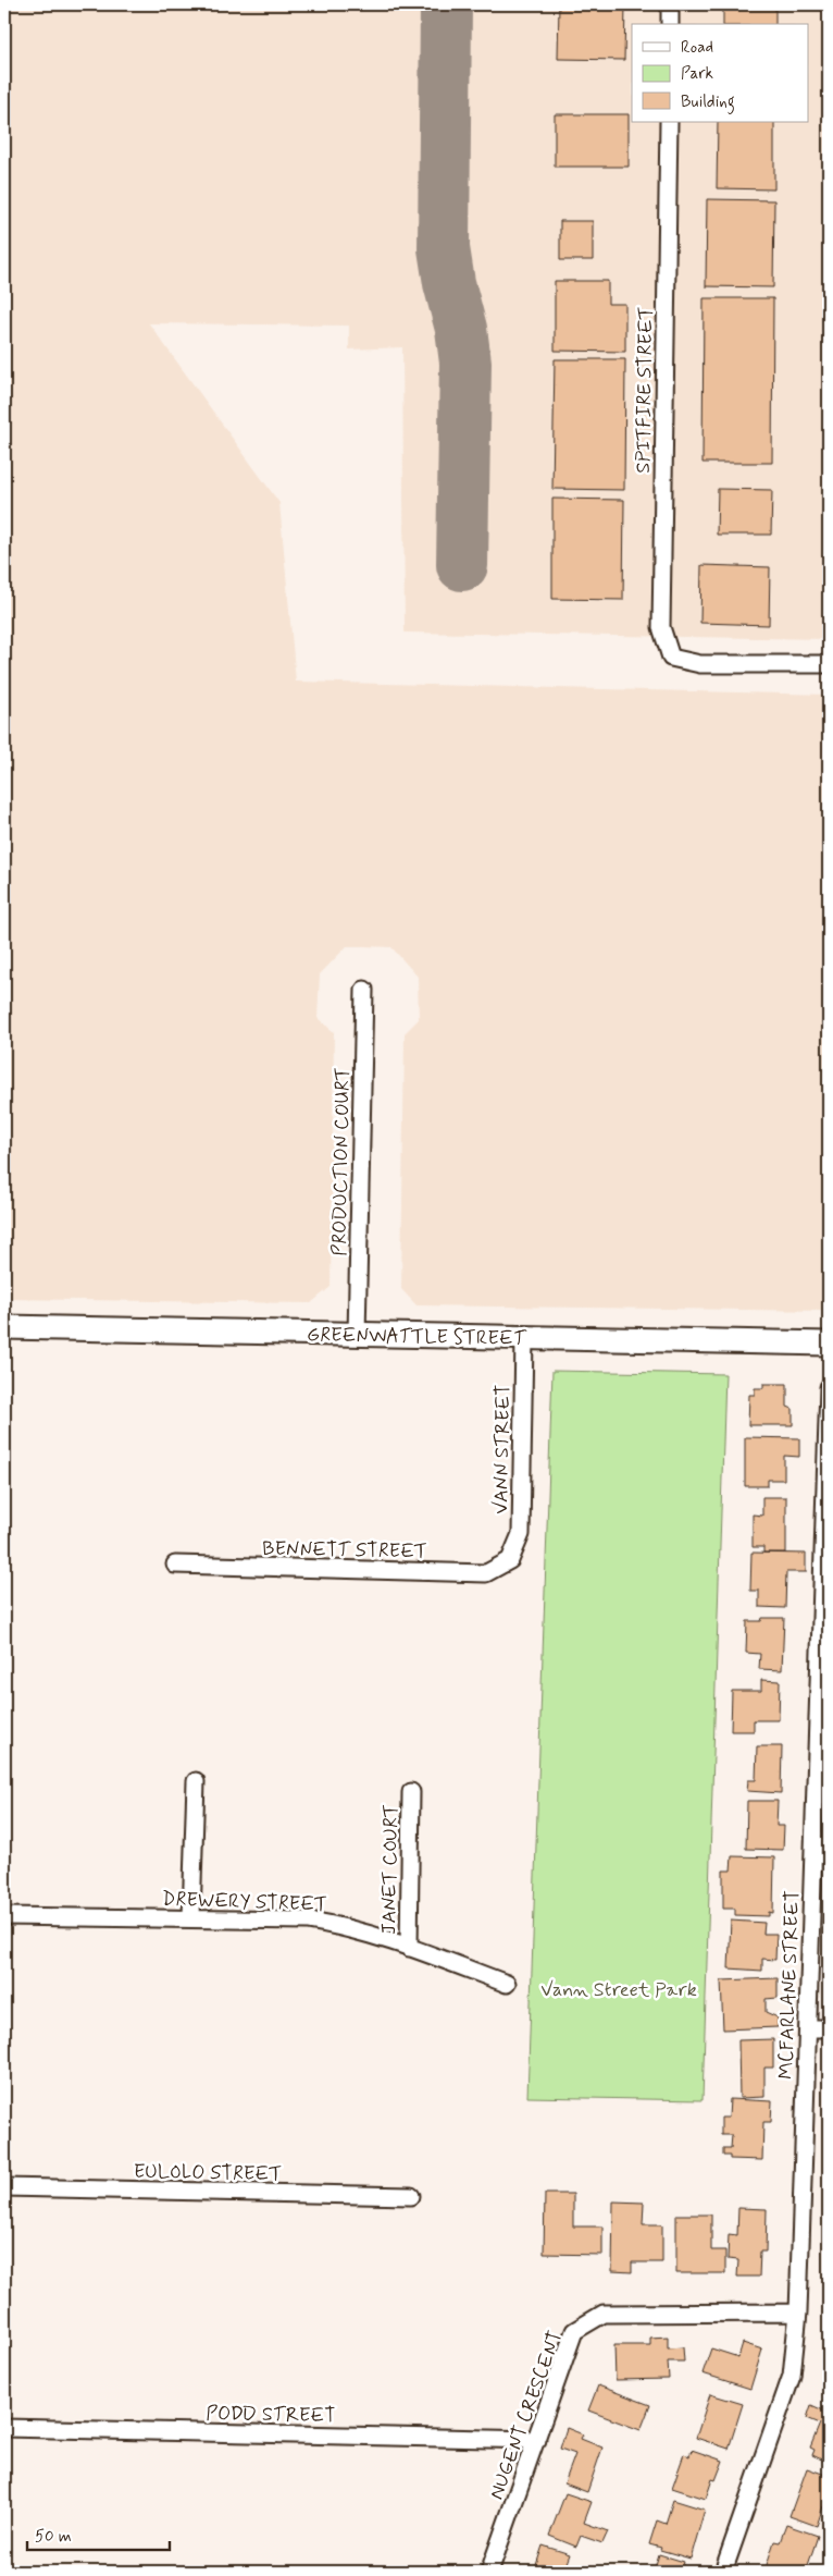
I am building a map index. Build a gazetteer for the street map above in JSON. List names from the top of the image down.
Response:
{
  "streets": {
    "street": [
      "SPITFIRE STREET",
      "PRODUCTION COURT",
      "GREENWATTLE STREET",
      "VANN STREET",
      "BENNETT STREET",
      "JANET COURT",
      "DREWERY STREET",
      "MCFARLANE STREET",
      "EULOLO STREET",
      "PODD STREET",
      "NUGENT CRESCENT"
    ]
  },
  "crossings": [
    ["PRODUCTION COURT", "GREENWATTLE STREET"],
    ["GREENWATTLE STREET", "VANN STREET"],
    ["VANN STREET", "BENNETT STREET"],
    ["JANET COURT", "DREWERY STREET"],
    ["MCFARLANE STREET", "NUGENT CRESCENT"],
    ["PODD STREET", "NUGENT CRESCENT"]
  ],
  "parks": ["Vann Street Park"],
  "legend": ["Road", "Park", "Building"],
  "scale_bar": "50 m"
}
